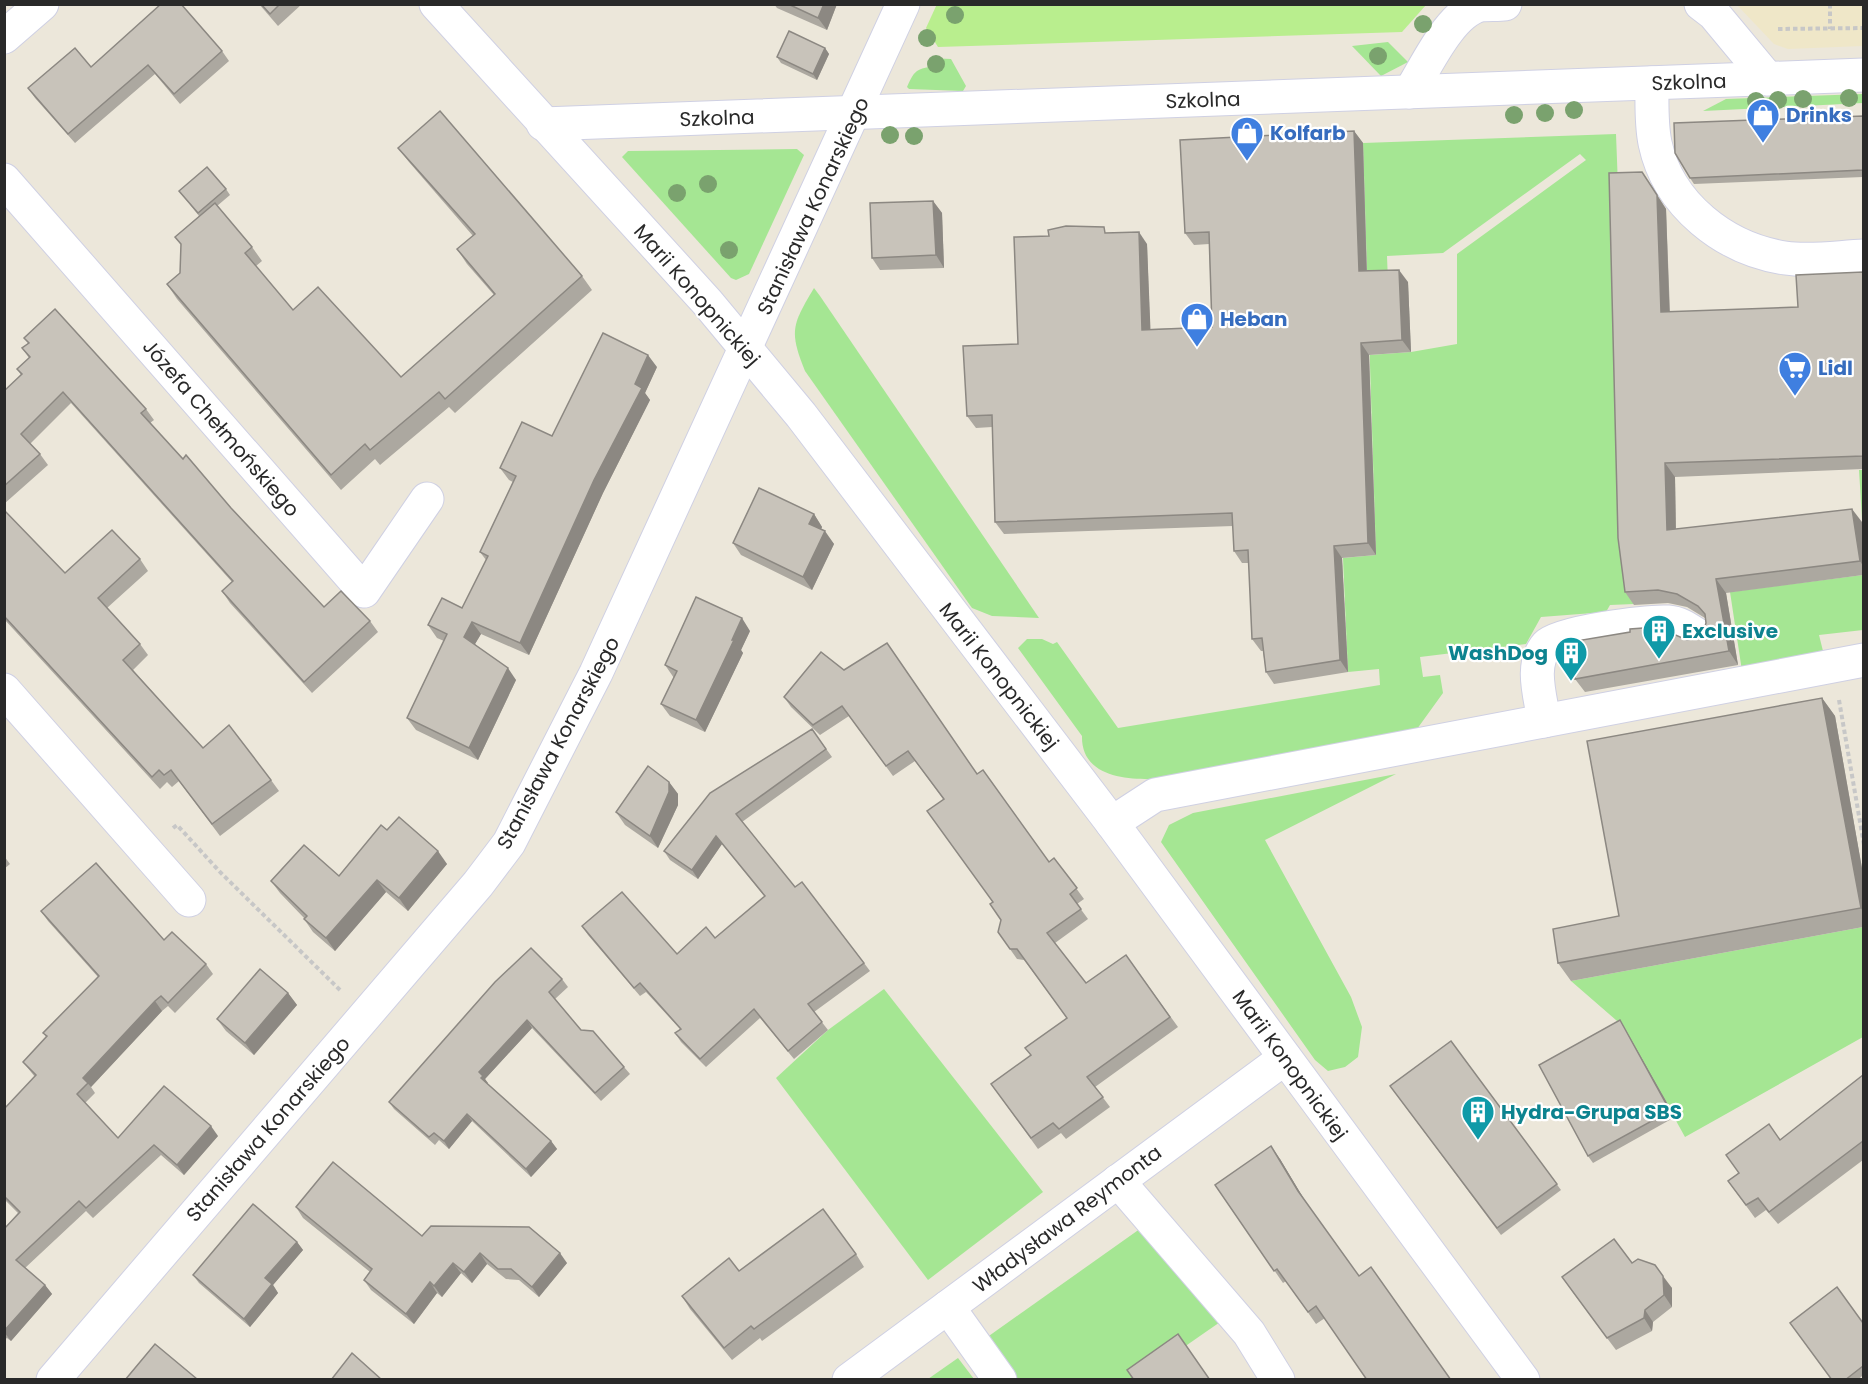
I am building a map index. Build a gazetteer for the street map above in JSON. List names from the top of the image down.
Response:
{
  "streets": {
    "street": [
      "Szkolna",
      "Stanisława Konarskiego",
      "Marii Konopnickiej",
      "Józefa Chełmońskiego",
      "Władysława Reymonta"
    ]
  },
  "crossings": [
    ["Szkolna", "Stanisława Konarskiego"],
    ["Szkolna", "Marii Konopnickiej"],
    ["Stanisława Konarskiego", "Marii Konopnickiej"],
    ["Marii Konopnickiej", "Władysława Reymonta"]
  ],
  "places": {
    "shop": ["Drinks", "Kolfarb", "Heban"],
    "supermarket": ["Lidl"],
    "building": ["Exclusive", "WashDog", "Hydra-Grupa SBS"]
  }
}
